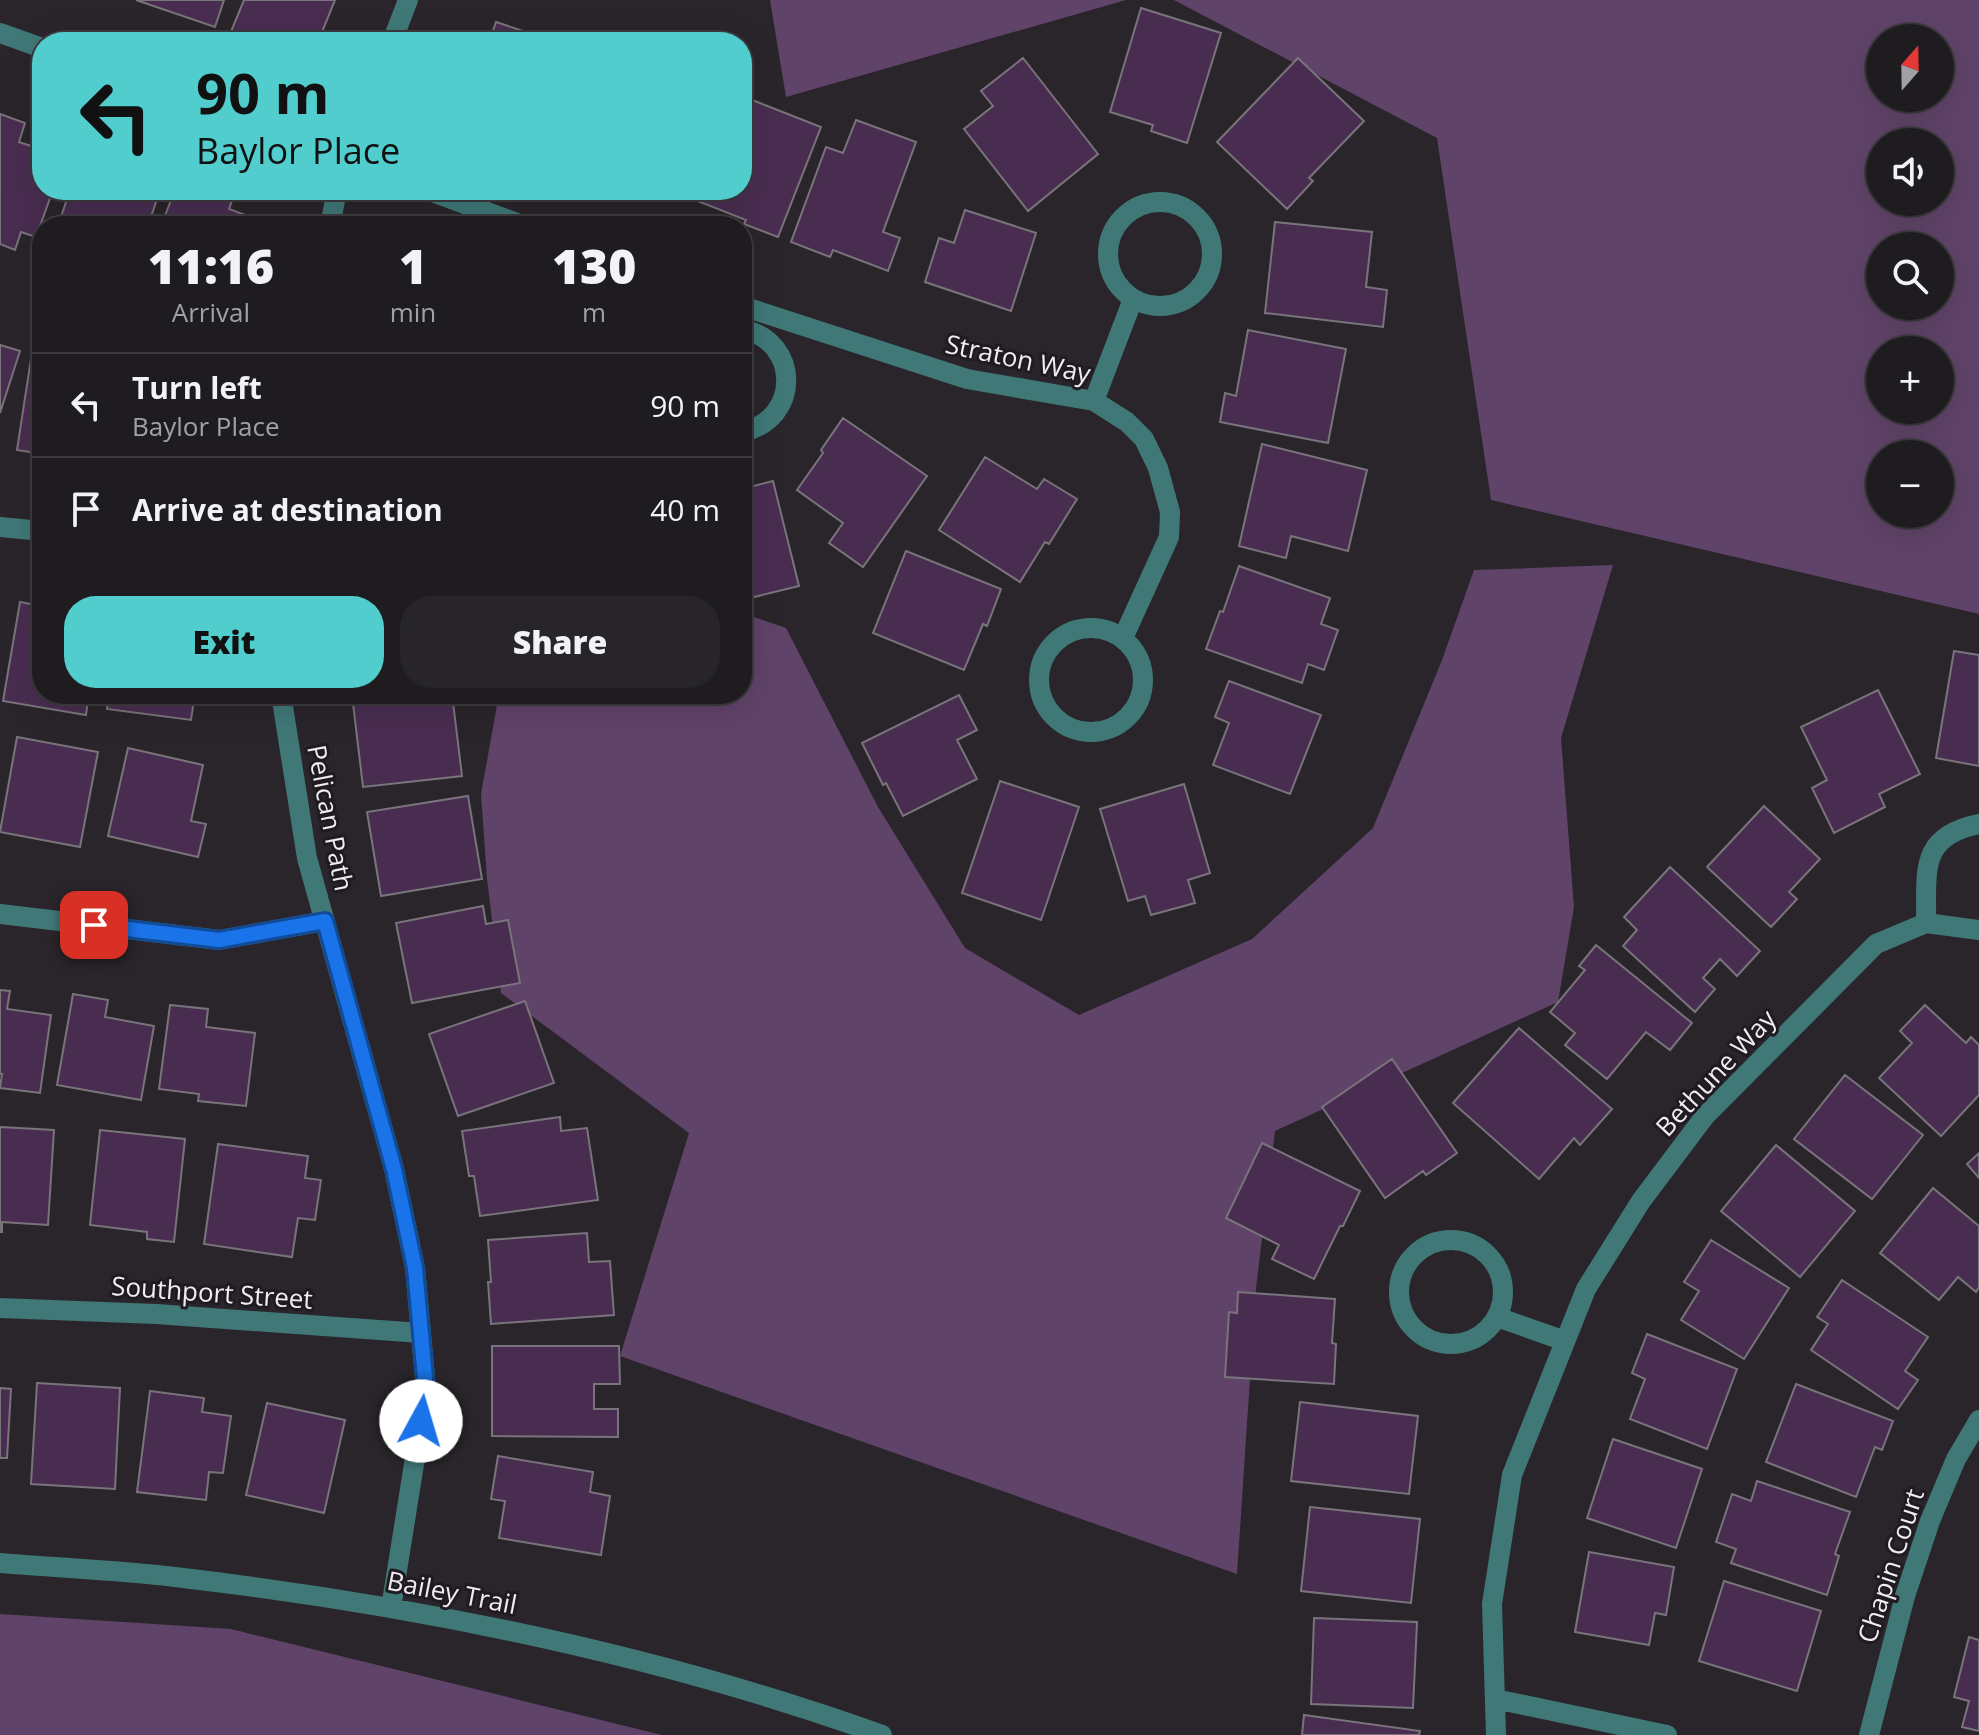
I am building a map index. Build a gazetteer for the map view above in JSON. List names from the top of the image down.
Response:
{
  "streets": {
    "street": [
      "Straton Way",
      "Pelican Path",
      "Bethune Way",
      "Southport Street",
      "Chapin Court",
      "Bailey Trail"
    ]
  },
  "crossings": [
    ["Pelican Path", "Southport Street"],
    ["Pelican Path", "Bailey Trail"]
  ],
  "north": "top",
  "page": {
    "map_buttons": ["+", "−"],
    "turn": ["90 m", "Baylor Place"],
    "eta": [
      "11:16",
      "Arrival",
      "1",
      "min",
      "130",
      "m"
    ],
    "list": [
      {
        "name": "Turn left",
        "note": "Baylor Place",
        "value": "90 m"
      },
      {
        "name": "Arrive at destination",
        "value": "40 m"
      }
    ],
    "buttons": ["Exit", "Share"]
  }
}
